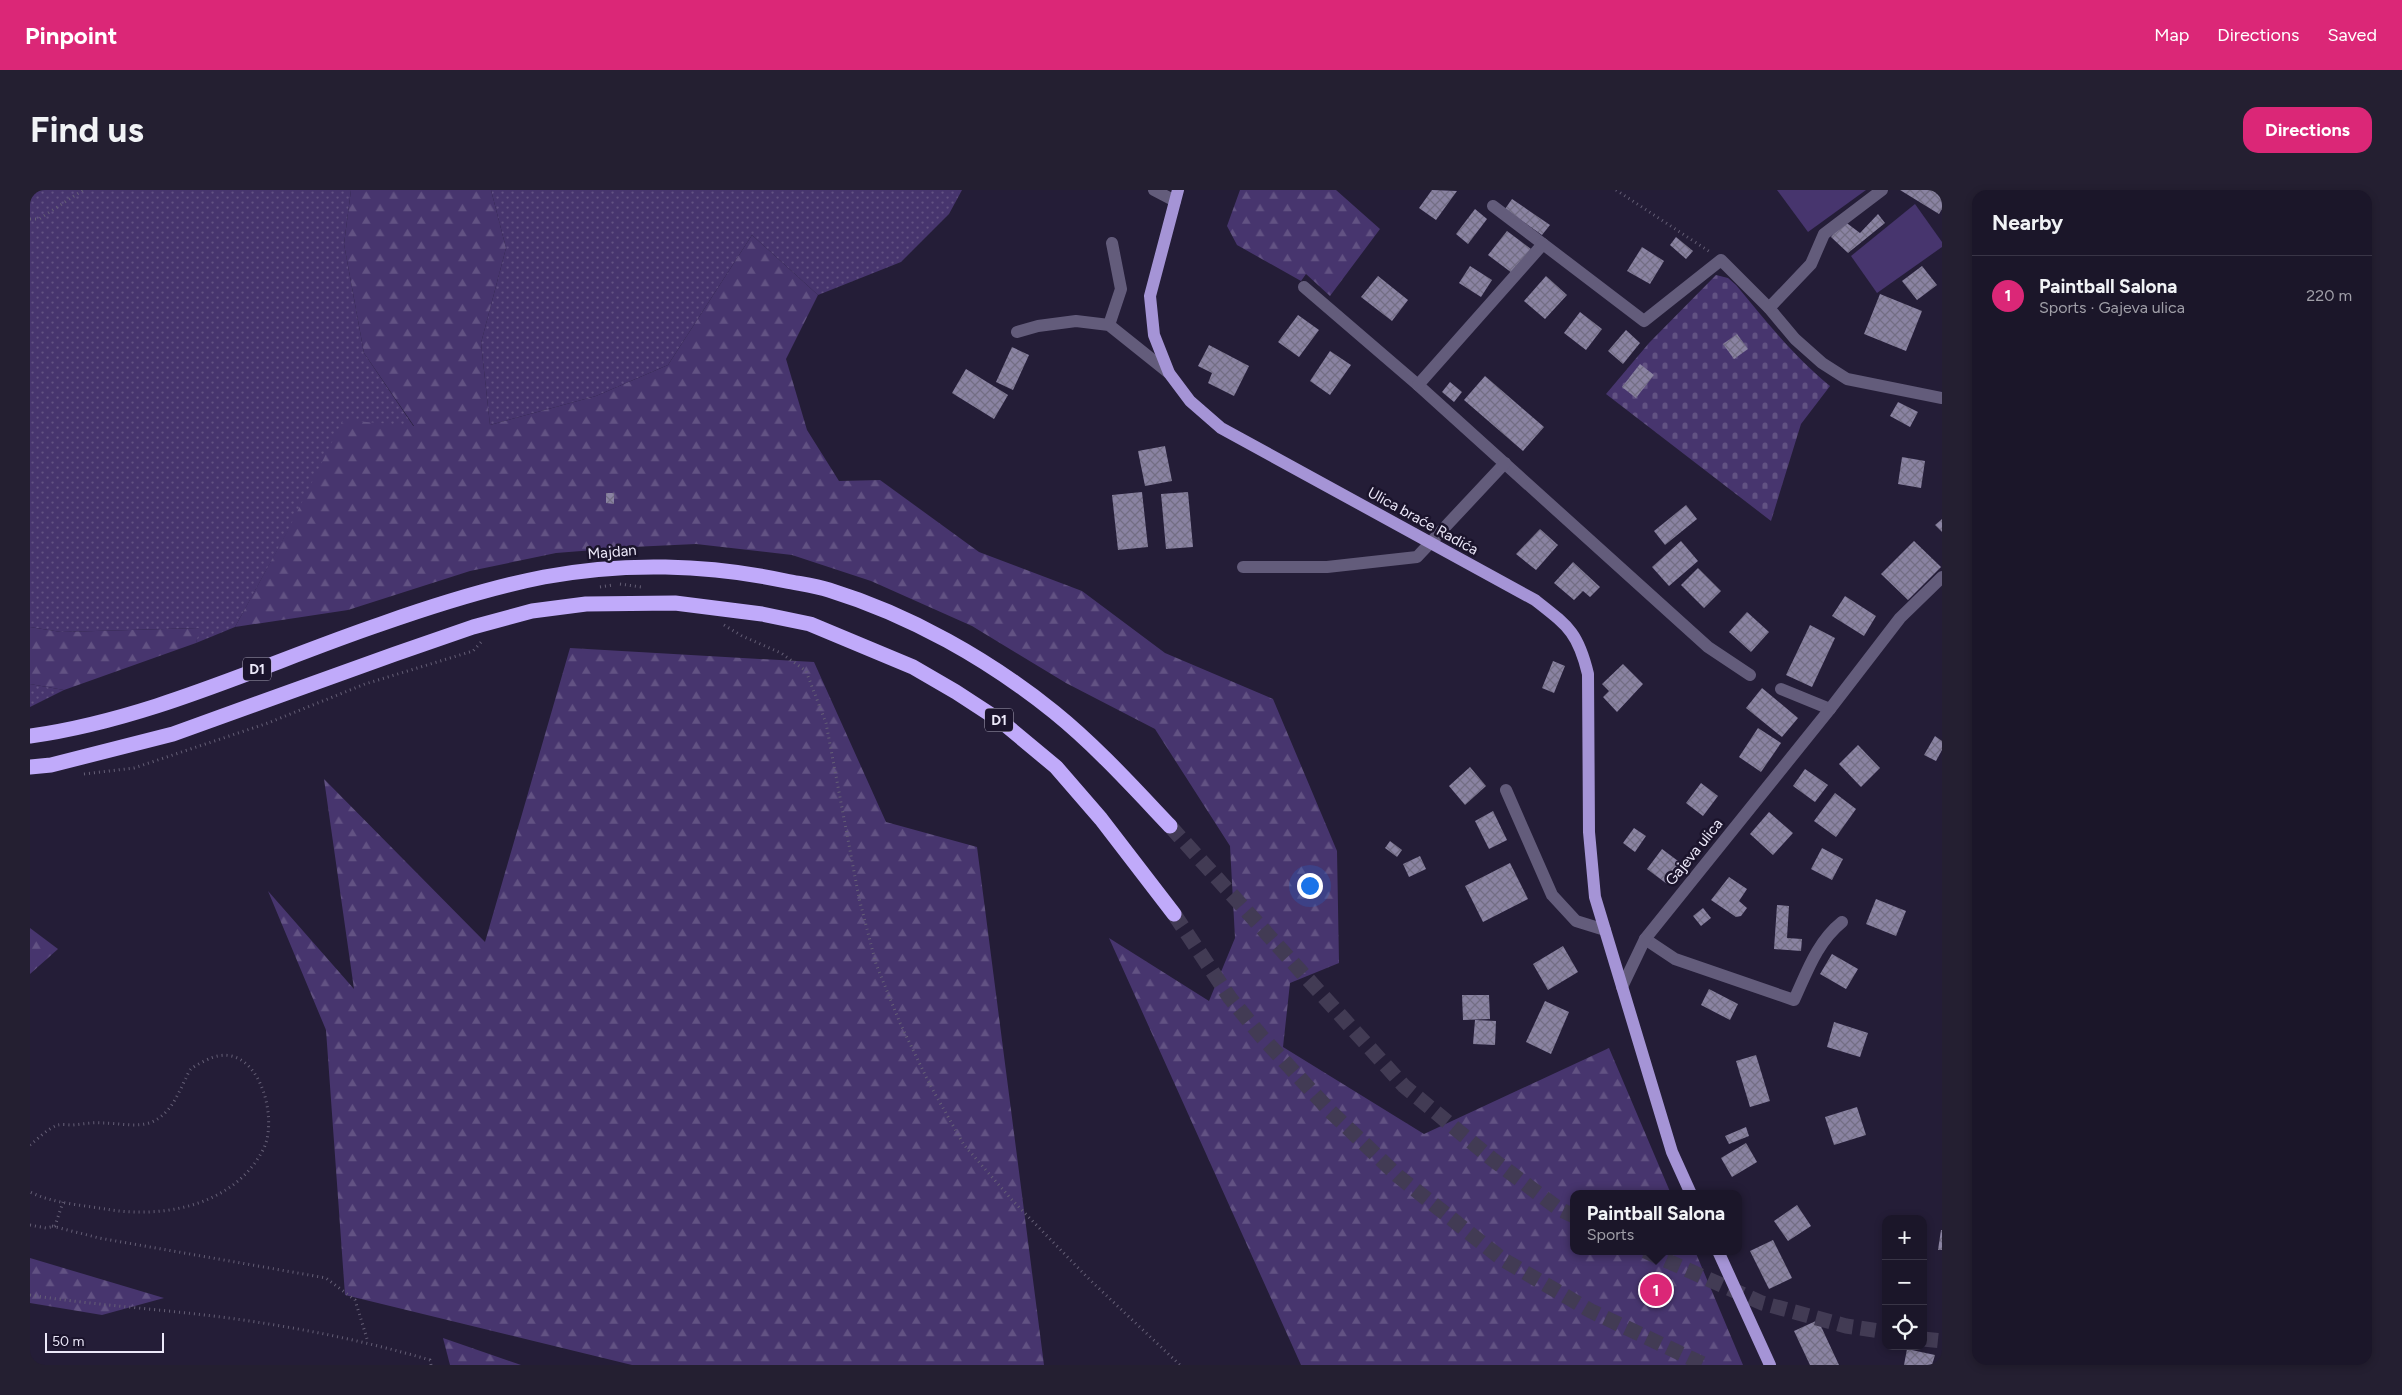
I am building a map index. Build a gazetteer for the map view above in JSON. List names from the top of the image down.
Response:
{
  "streets": {
    "highway": ["Majdan", "D1"],
    "main road": ["Ulica braće Radića"],
    "street": ["Gajeva ulica"]
  },
  "crossings": [
    ["Ulica braće Radića", "Gajeva ulica"]
  ],
  "scale_bar": "50 m",
  "page": {
    "header": "Pinpoint",
    "nav": ["Map", "Directions", "Saved"],
    "buttons": "Directions",
    "title": "Find us",
    "heading": "Nearby",
    "list": [
      {
        "mark": "1",
        "name": "Paintball Salona",
        "note": "Sports · Gajeva ulica",
        "value": "220 m"
      }
    ],
    "popup": ["Paintball Salona", "Sports"],
    "map_buttons": ["+", "−"],
    "pins": "1",
    "scale": "50 m"
  }
}
